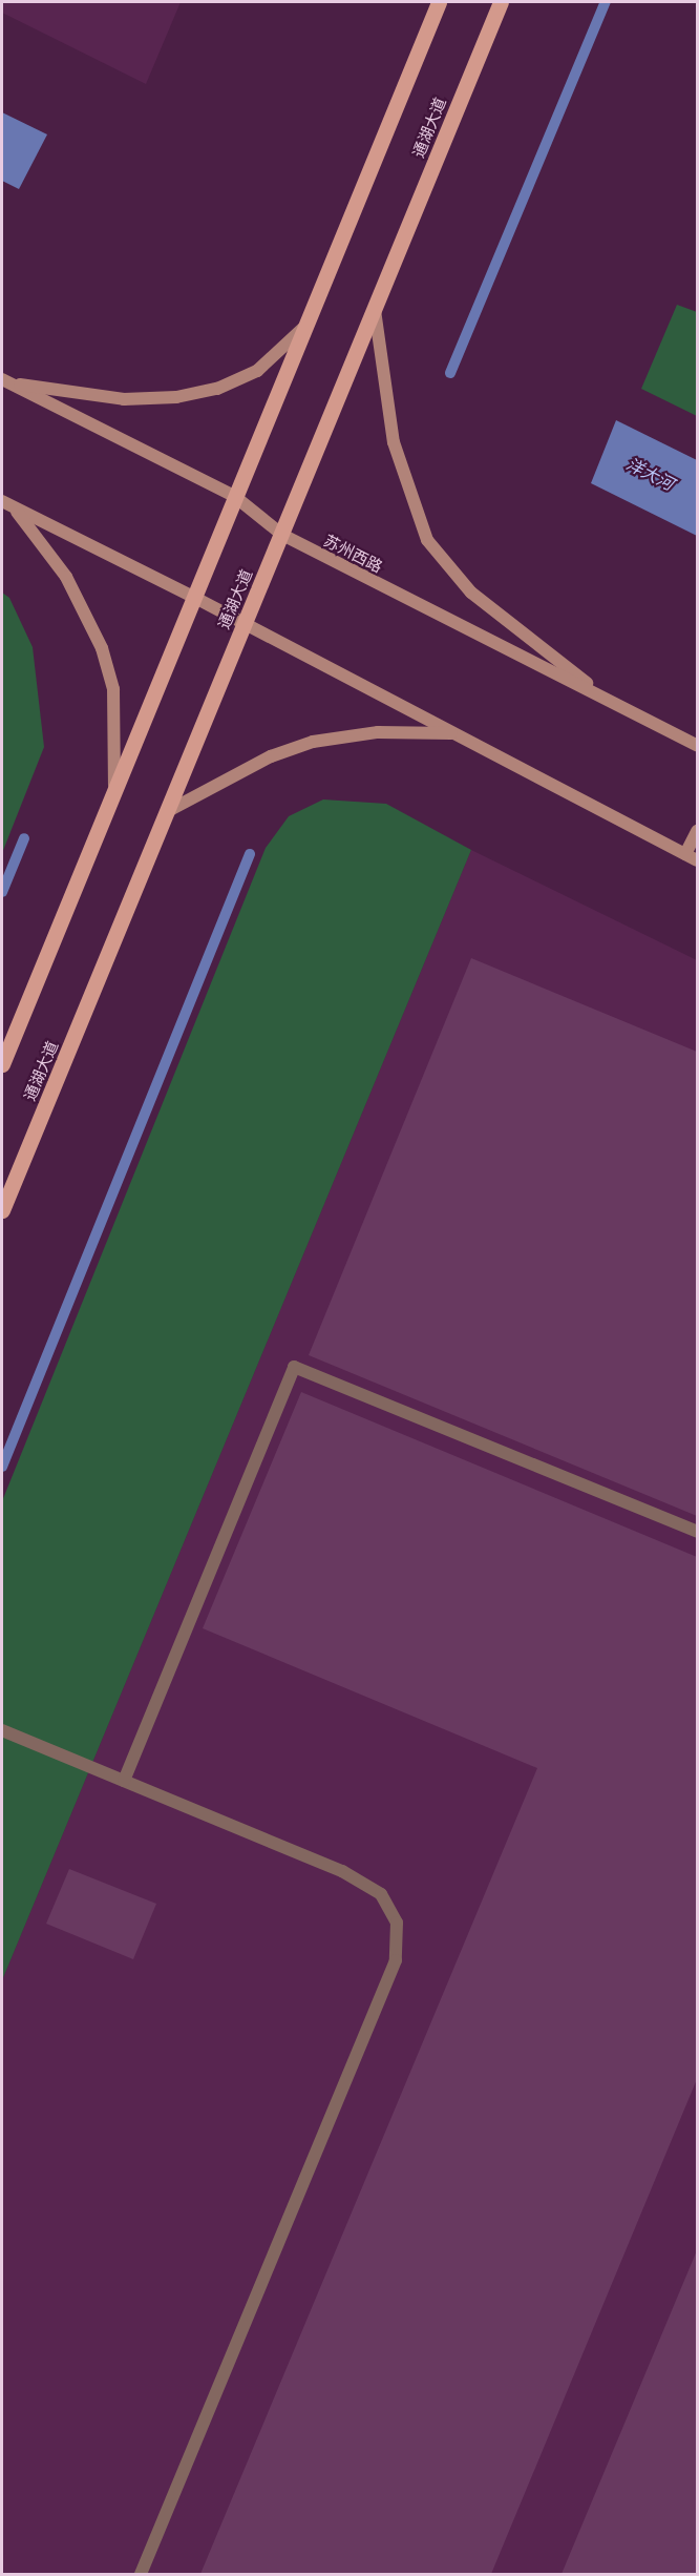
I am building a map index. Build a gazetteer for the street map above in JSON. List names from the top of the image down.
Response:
{
  "streets": {
    "main road": ["通湖大道", "苏州西路"]
  },
  "crossings": [
    ["通湖大道", "苏州西路"]
  ],
  "water": ["洋大河"]
}
